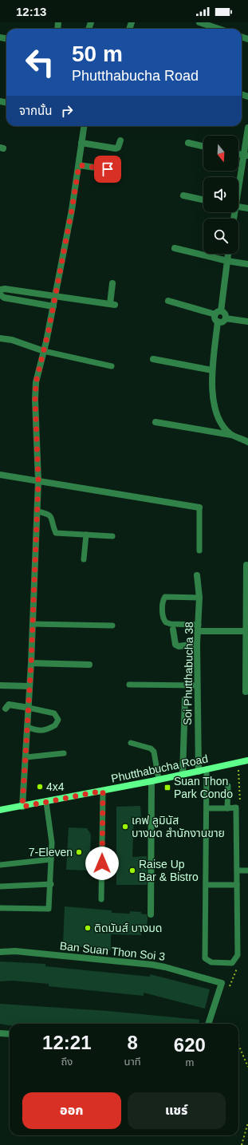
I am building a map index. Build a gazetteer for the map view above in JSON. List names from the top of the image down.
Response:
{
  "streets": {
    "main road": ["Phutthabucha Road"],
    "street": ["Soi Phutthabucha 38", "Ban Suan Thon Soi 3"]
  },
  "crossings": [
    ["Soi Phutthabucha 38", "Phutthabucha Road"]
  ],
  "places": {
    "other": [
      "4x4",
      "เคฟ ลูมินัส บางมด สำนักงานขาย",
      "7-Eleven",
      "Raise Up Bar & Bistro",
      "ติดมันส์ บางมด"
    ],
    "transit": ["Suan Thon Park Condo"]
  },
  "north": "bottom",
  "page": {
    "status": "12:13",
    "turn": ["50 m", "Phutthabucha Road"],
    "then": "จากนั้น",
    "eta": [
      "12:21",
      "ถึง",
      "8",
      "นาที",
      "620",
      "m"
    ],
    "buttons": ["ออก", "แชร์"]
  }
}
